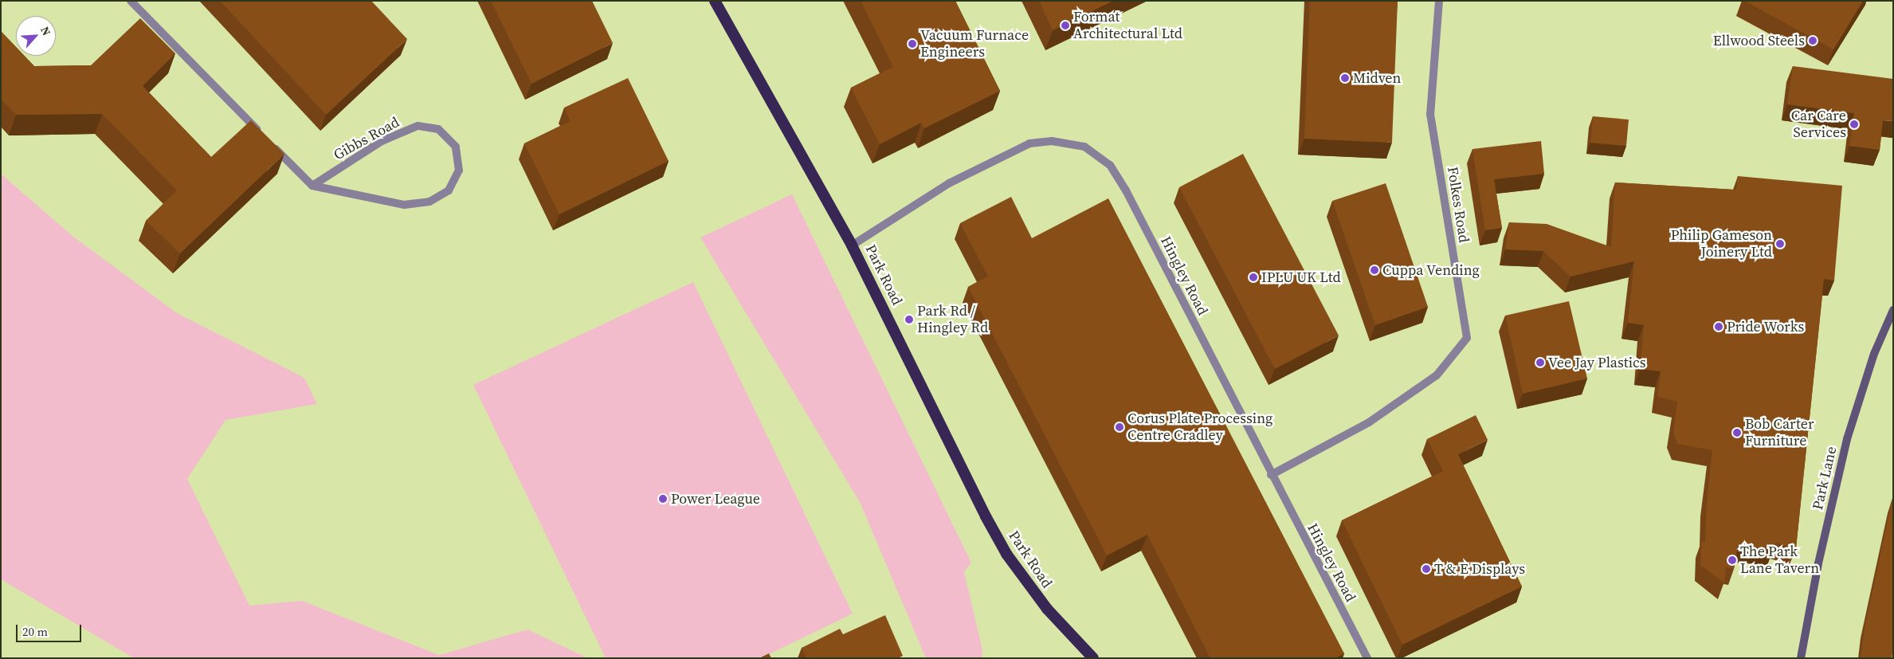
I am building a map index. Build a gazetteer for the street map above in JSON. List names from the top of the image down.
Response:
{
  "streets": {
    "highway": ["Park Road"],
    "main road": ["Park Lane"],
    "street": ["Gibbs Road", "Folkes Road", "Hingley Road"]
  },
  "crossings": [
    ["Folkes Road", "Hingley Road"],
    ["Park Road", "Hingley Road"]
  ],
  "places": [
    "Format Architectural Ltd",
    "Ellwood Steels",
    "Vacuum Furnace Engineers",
    "Midven",
    "Car Care Services",
    "Philip Gameson Joinery Ltd",
    "Cuppa Vending",
    "IPLU UK Ltd",
    "Park Rd / Hingley Rd",
    "Pride Works",
    "Vee Jay Plastics",
    "Corus Plate Processing Centre Cradley",
    "Bob Carter Furniture",
    "Power League",
    "The Park Lane Tavern",
    "T & E Displays"
  ],
  "scale_bar": "20 m",
  "north": "top right"
}
